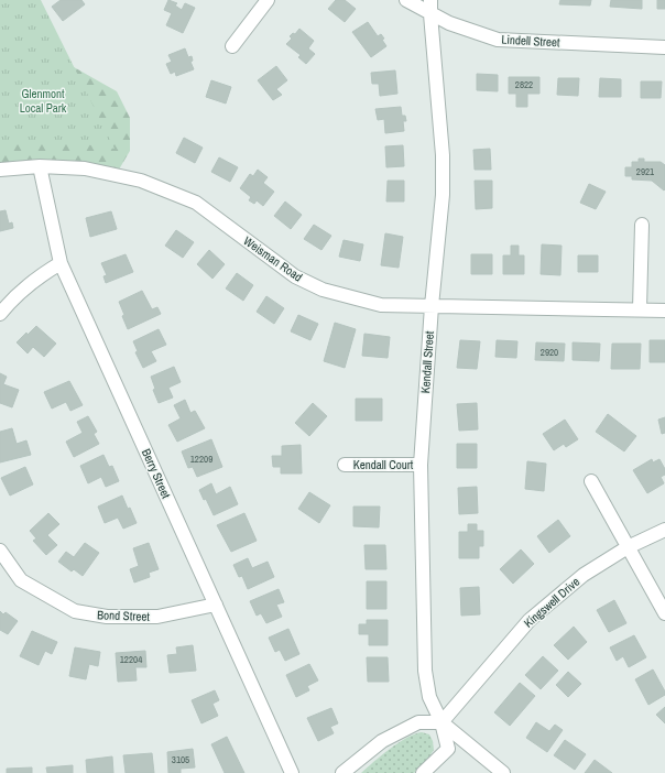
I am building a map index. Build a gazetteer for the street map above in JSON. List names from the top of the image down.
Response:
{
  "streets": {
    "street": [
      "Lindell Street",
      "Weisman Road",
      "Kendall Street",
      "Kendall Court",
      "Berry Street",
      "Kingswell Drive",
      "Bond Street"
    ]
  },
  "crossings": [
    ["Lindell Street", "Kendall Street"],
    ["Weisman Road", "Kendall Street"],
    ["Weisman Road", "Berry Street"],
    ["Kendall Street", "Kendall Court"],
    ["Kendall Street", "Kingswell Drive"],
    ["Berry Street", "Bond Street"]
  ],
  "parks": ["Glenmont Local Park"],
  "house_numbers": [
    "2822",
    "2921",
    "2920",
    "12209",
    "12204",
    "3105"
  ]
}
